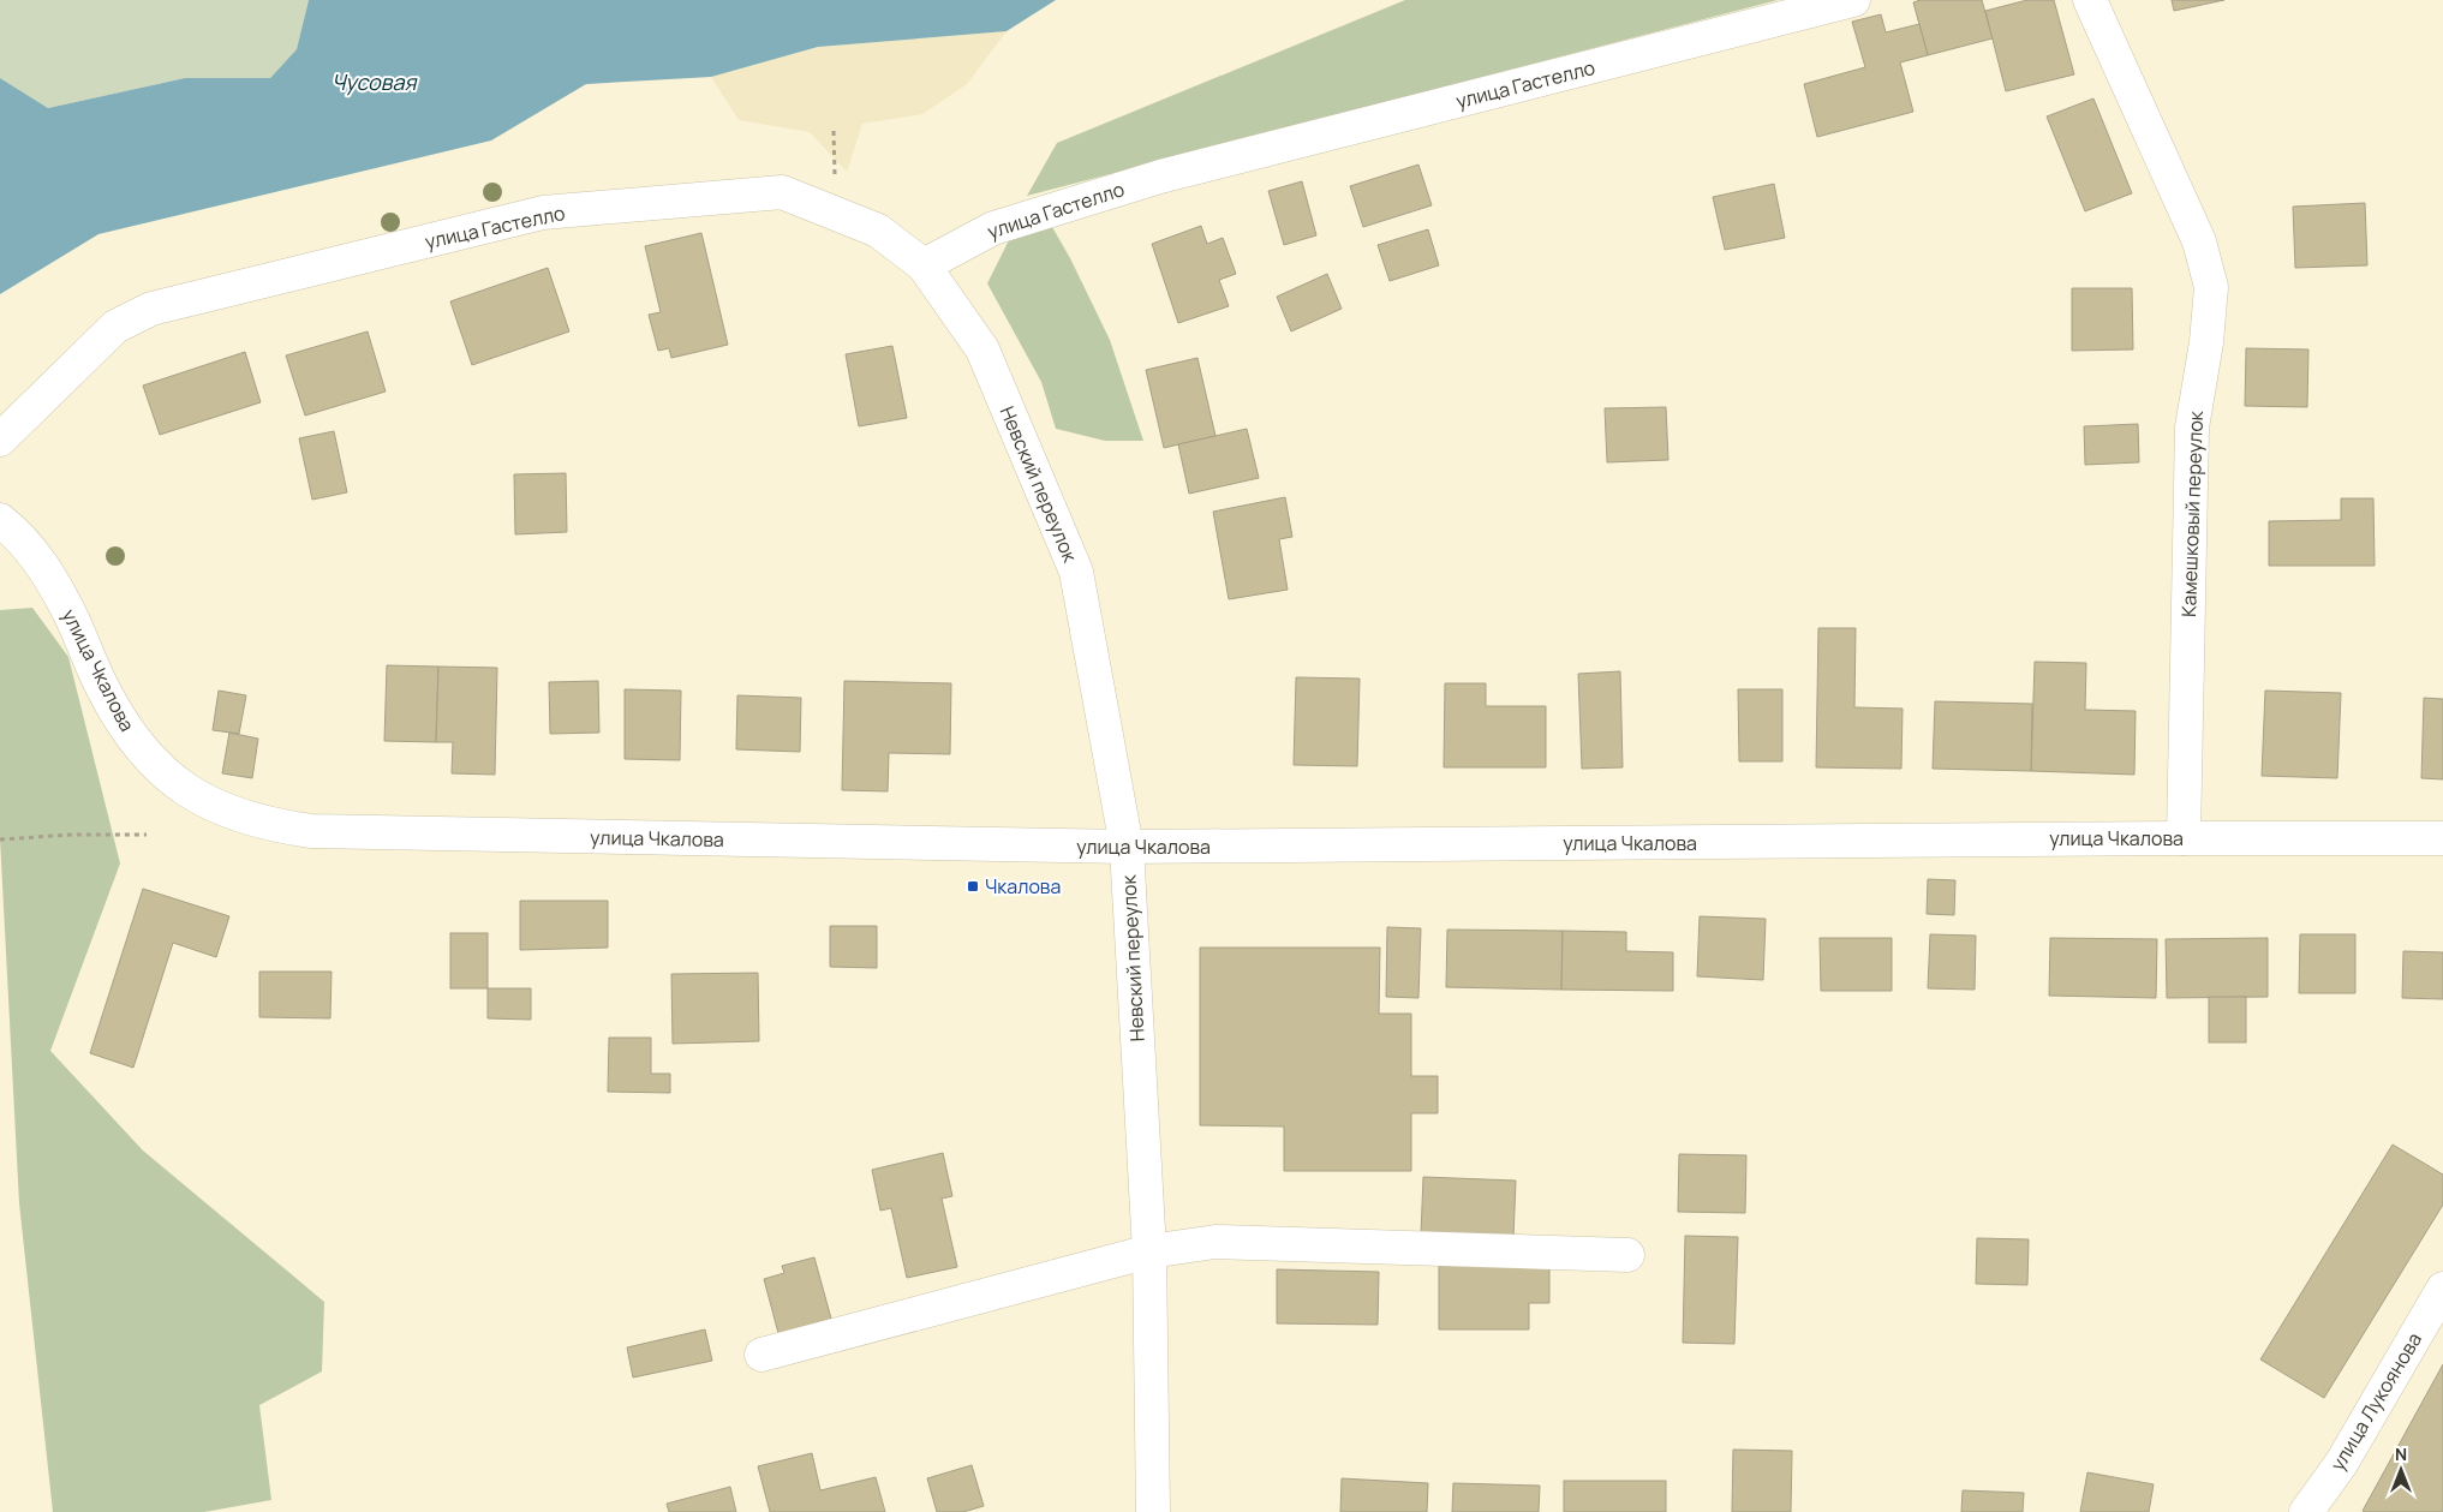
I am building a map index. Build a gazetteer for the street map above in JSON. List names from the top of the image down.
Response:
{
  "streets": {
    "street": [
      "улица Гастелло",
      "Невский переулок",
      "Камешковый переулок",
      "улица Чкалова",
      "улица Лукоянова"
    ]
  },
  "crossings": [
    ["улица Гастелло", "Невский переулок"],
    ["Невский переулок", "улица Чкалова"],
    ["Камешковый переулок", "улица Чкалова"]
  ],
  "water": ["Чусовая"],
  "places": {
    "transit": ["Чкалова"]
  },
  "north": "top"
}
